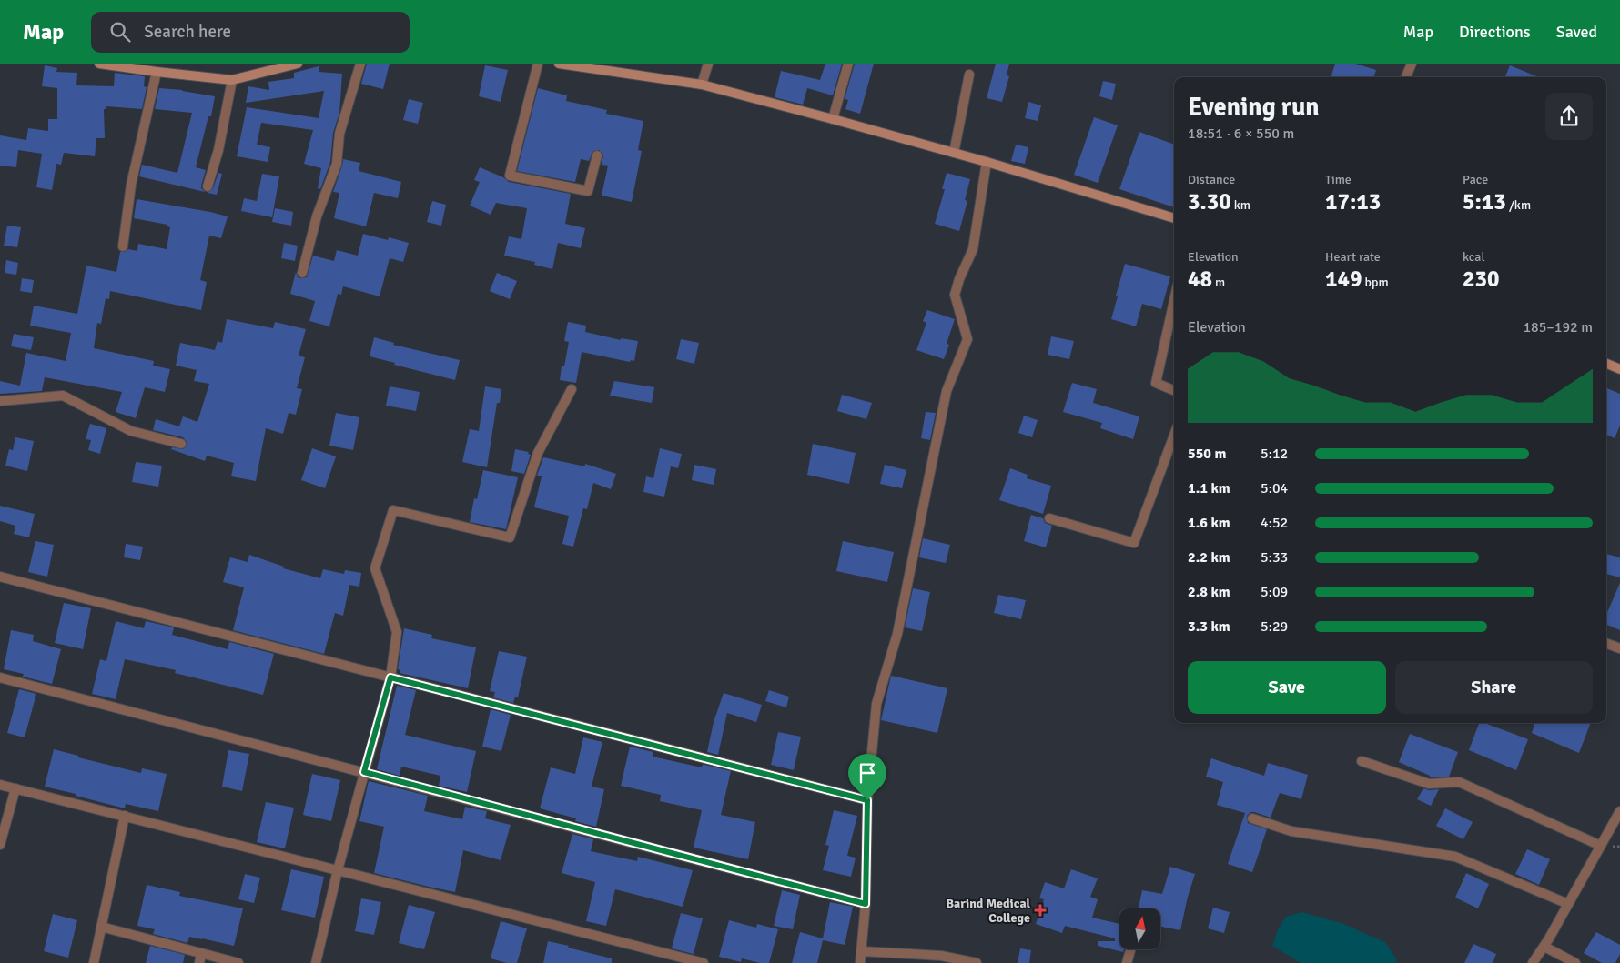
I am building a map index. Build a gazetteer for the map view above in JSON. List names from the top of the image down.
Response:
{
  "places": {
    "health": ["Barind Medical College"]
  },
  "north": "top",
  "page": {
    "header": "Map",
    "search": "Search here",
    "nav": ["Map", "Directions", "Saved"],
    "heading": ["Evening run", "18:51 · 6 × 550 m"],
    "stats": [
      ["Distance", "3.30 km"],
      ["Time", "17:13"],
      ["Pace", "5:13 /km"],
      ["Elevation", "48 m"],
      ["Heart rate", "149 bpm"],
      ["kcal", "230"]
    ],
    "chart": ["Elevation", "185–192 m"],
    "list": [
      {
        "name": "550 m",
        "note": "5:12"
      },
      {
        "name": "1.1 km",
        "note": "5:04"
      },
      {
        "name": "1.6 km",
        "note": "4:52"
      },
      {
        "name": "2.2 km",
        "note": "5:33"
      },
      {
        "name": "2.8 km",
        "note": "5:09"
      },
      {
        "name": "3.3 km",
        "note": "5:29"
      }
    ],
    "buttons": ["Save", "Share"]
  }
}
